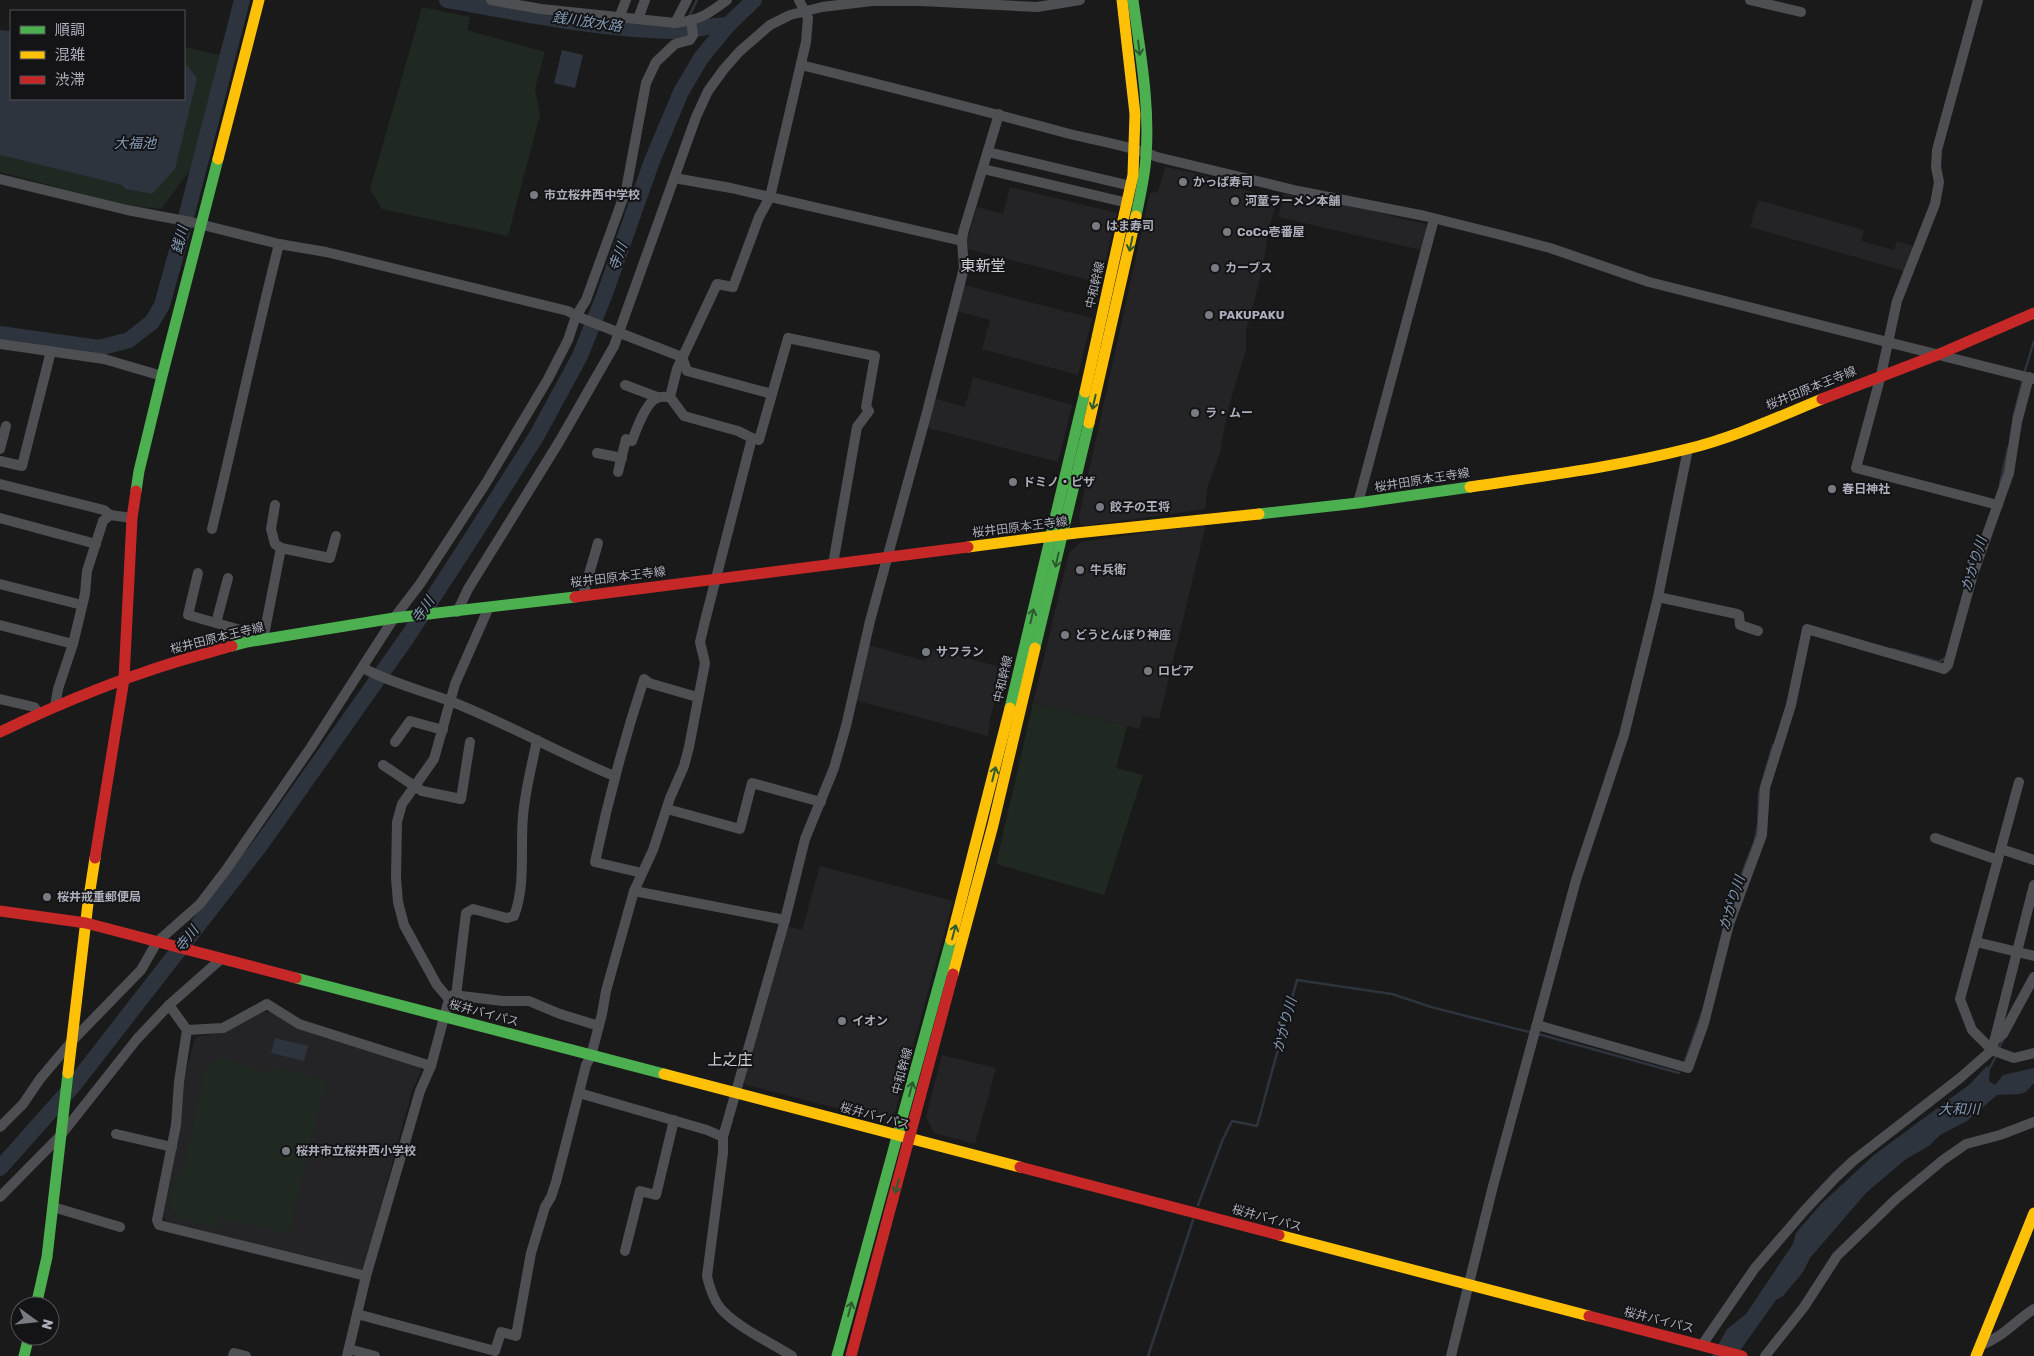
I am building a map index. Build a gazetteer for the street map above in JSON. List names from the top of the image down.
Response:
{
  "streets": {
    "main road": ["中和幹線", "桜井田原本王寺線", "桜井バイパス"]
  },
  "crossings": [
    ["中和幹線", "桜井田原本王寺線"],
    ["中和幹線", "桜井バイパス"]
  ],
  "districts": ["東新堂", "上之庄"],
  "water": [
    "銭川放水路",
    "大福池",
    "銭川",
    "寺川",
    "かがり川",
    "大和川"
  ],
  "places": [
    "かっぱ寿司",
    "市立桜井西中学校",
    "河童ラーメン本舗",
    "はま寿司",
    "CoCo壱番屋",
    "カーブス",
    "PAKUPAKU",
    "ラ・ムー",
    "ドミノ・ピザ",
    "春日神社",
    "餃子の王将",
    "牛兵衛",
    "どうとんぼり神座",
    "サフラン",
    "ロピア",
    "桜井戒重郵便局",
    "イオン",
    "桜井市立桜井西小学校"
  ],
  "legend": ["順調", "混雑", "渋滞"],
  "north": "right"
}
